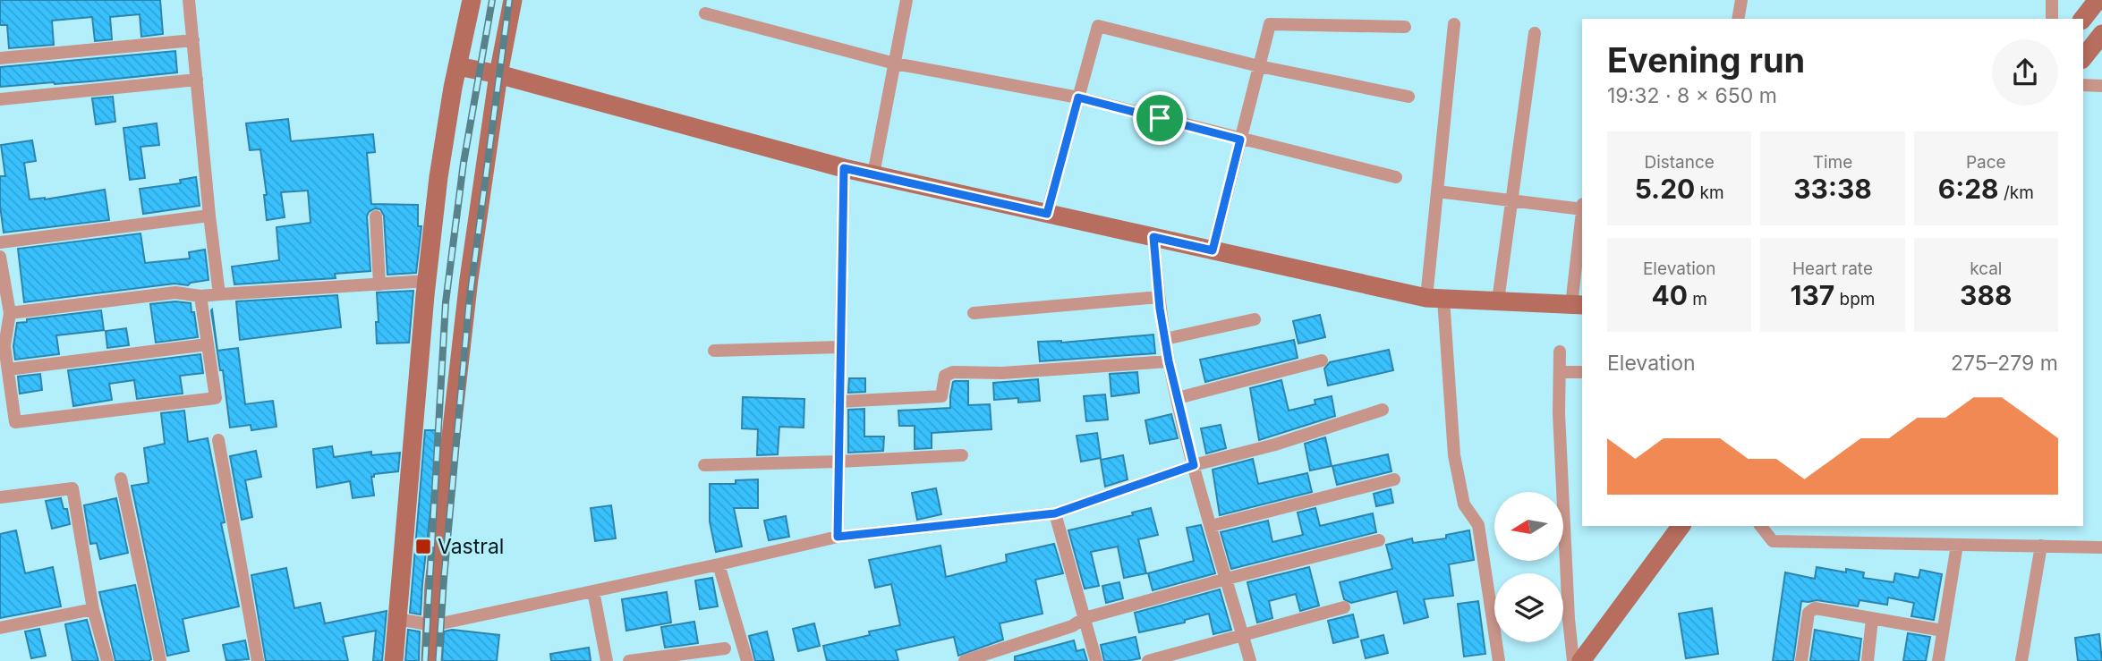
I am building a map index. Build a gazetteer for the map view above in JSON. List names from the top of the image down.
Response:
{
  "places": {
    "transit": ["Vastral"]
  },
  "north": "left",
  "page": {
    "heading": ["Evening run", "19:32 · 8 × 650 m"],
    "stats": [
      ["Distance", "5.20 km"],
      ["Time", "33:38"],
      ["Pace", "6:28 /km"],
      ["Elevation", "40 m"],
      ["Heart rate", "137 bpm"],
      ["kcal", "388"]
    ],
    "chart": ["Elevation", "275–279 m"]
  }
}
